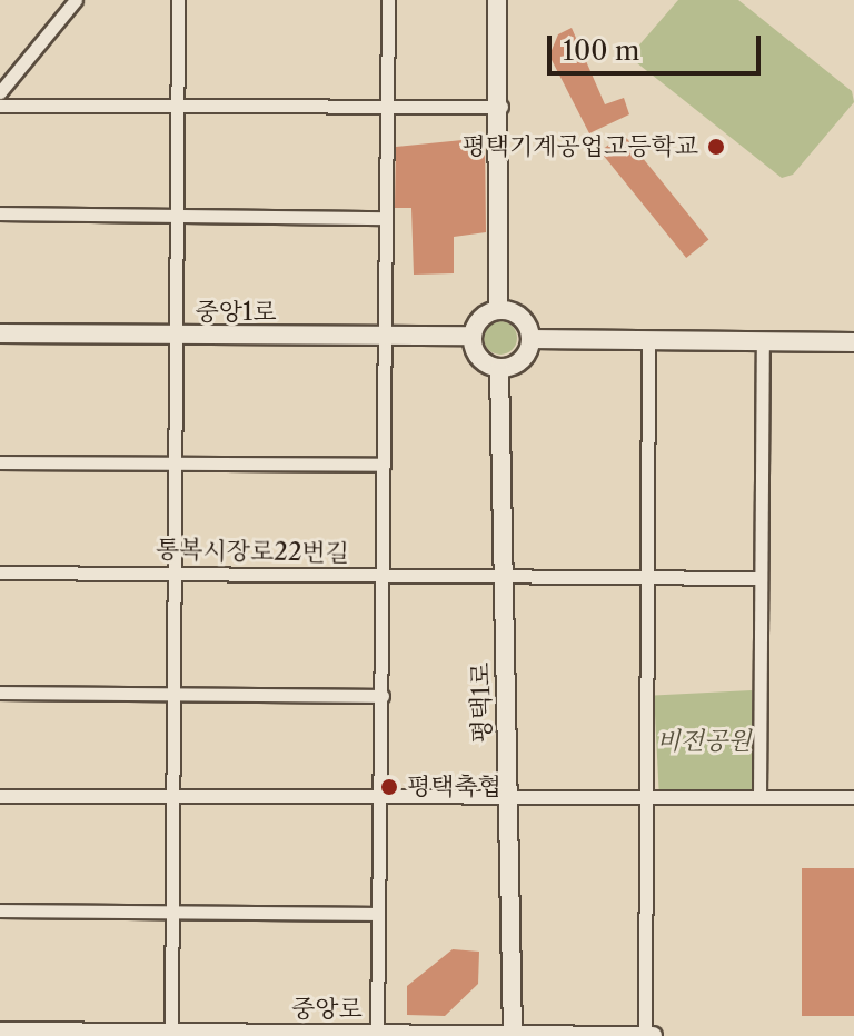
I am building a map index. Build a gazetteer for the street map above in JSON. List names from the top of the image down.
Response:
{
  "streets": {
    "street": [
      "중앙1로",
      "통복시장로22번길",
      "평택1로",
      "중앙로"
    ]
  },
  "crossings": [
    ["중앙1로", "평택1로"],
    ["통복시장로22번길", "평택1로"],
    ["평택1로", "중앙로"]
  ],
  "parks": ["비전공원"],
  "places": ["평택기계공업고등학교", "평택축협"],
  "scale_bar": "100 m"
}
